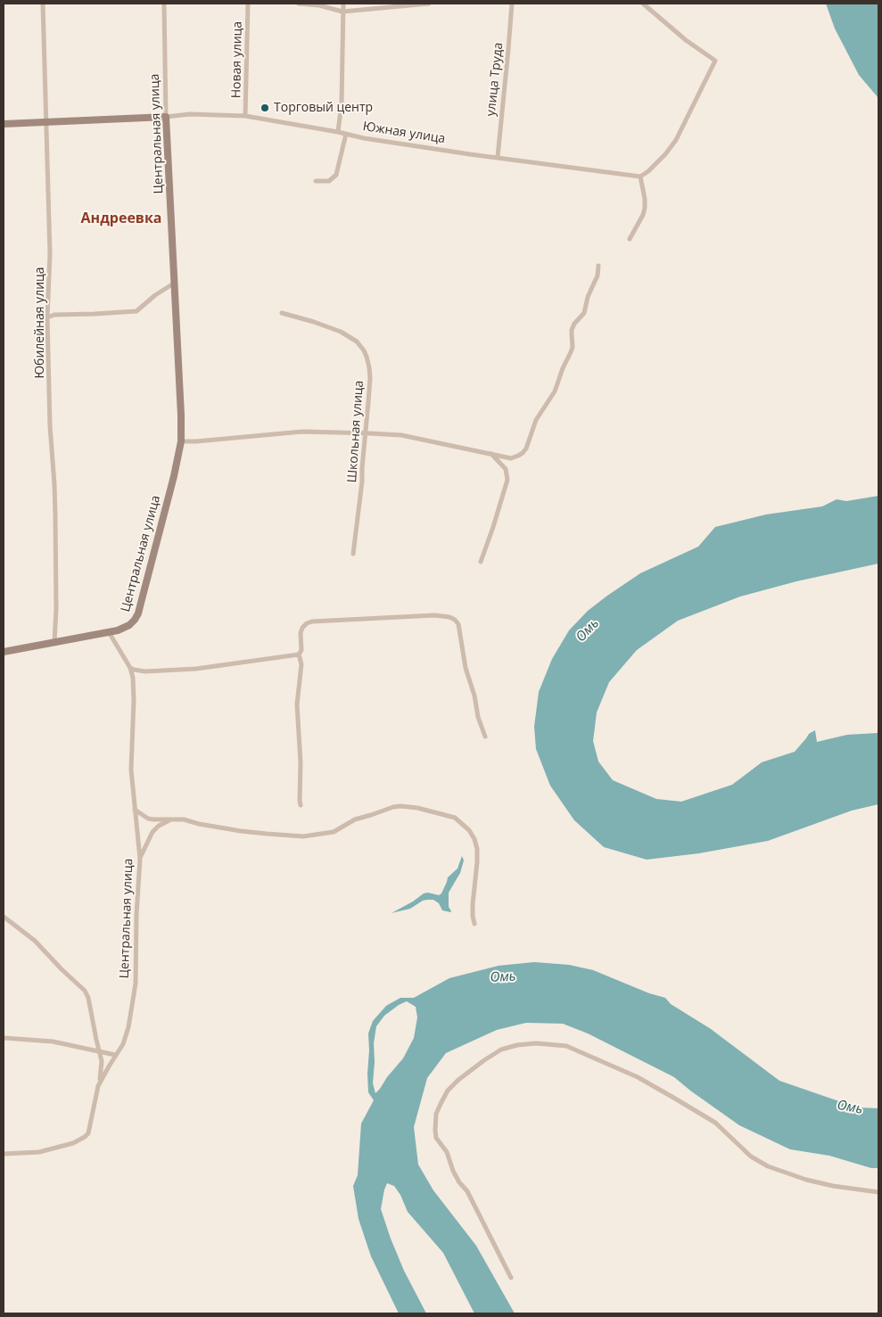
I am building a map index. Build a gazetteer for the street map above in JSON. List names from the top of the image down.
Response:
{
  "streets": {
    "street": [
      "Новая улица",
      "улица Труда",
      "Южная улица",
      "Центральная улица",
      "Юбилейная улица",
      "Школьная улица"
    ]
  },
  "crossings": [
    ["Новая улица", "Южная улица"],
    ["улица Труда", "Южная улица"],
    ["Южная улица", "Центральная улица"],
    ["Южная улица", "Юбилейная улица"]
  ],
  "districts": ["Андреевка"],
  "water": ["Омь"],
  "places": ["Торговый центр"]
}
